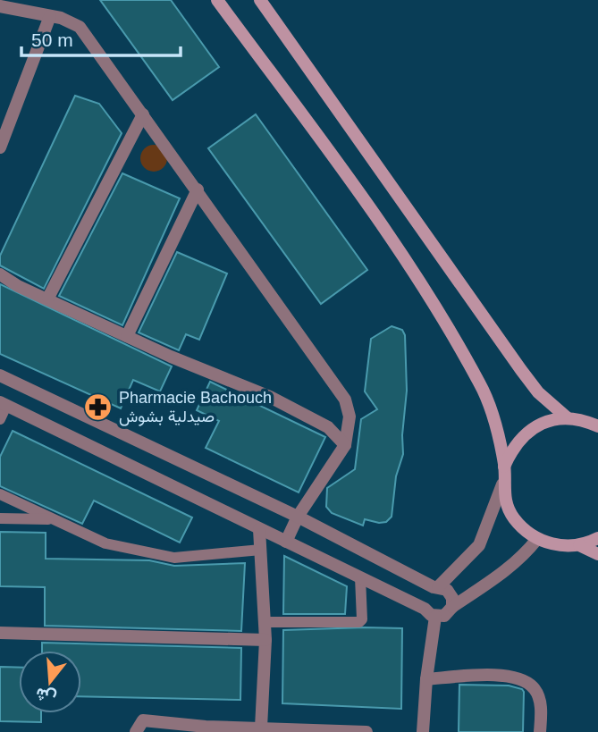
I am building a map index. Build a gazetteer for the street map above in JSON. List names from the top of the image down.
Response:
{
  "places": {
    "pharmacy": ["Pharmacie Bachouch صيدلية بشوش"]
  },
  "scale_bar": "50 m",
  "north": "bottom"
}
